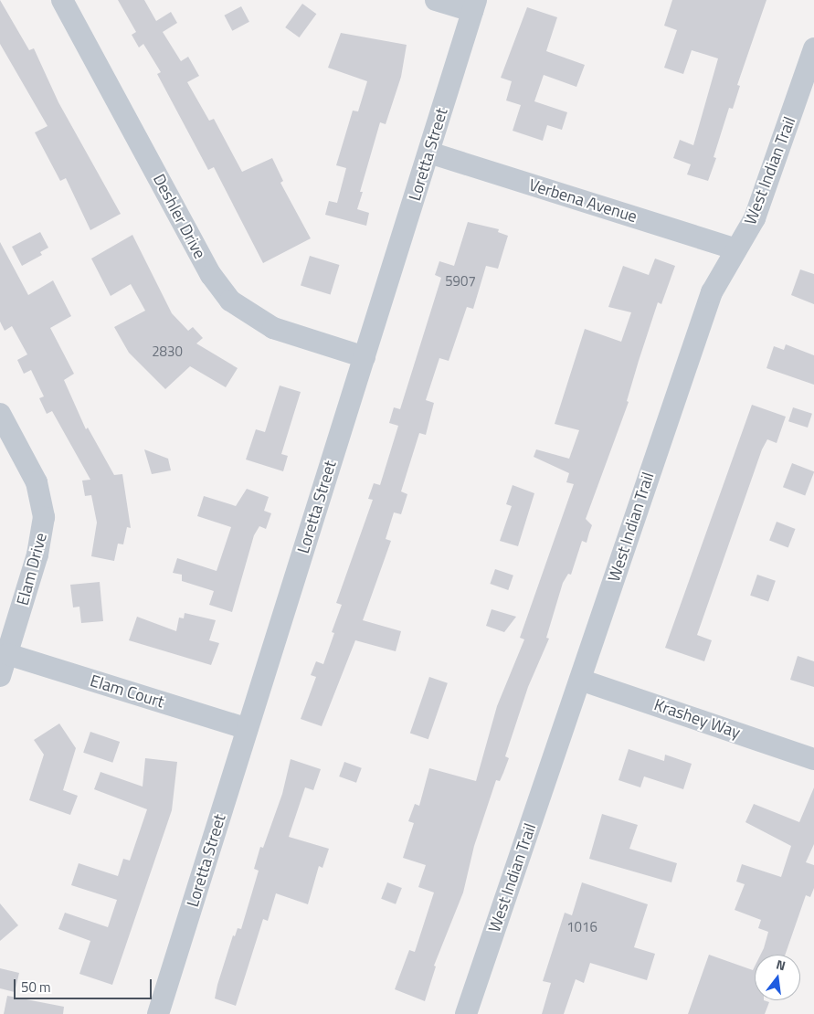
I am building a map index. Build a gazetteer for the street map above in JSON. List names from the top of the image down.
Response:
{
  "streets": {
    "street": [
      "Loretta Street",
      "West Indian Trail",
      "Verbena Avenue",
      "Deshler Drive",
      "Elam Drive",
      "Elam Court",
      "Krashey Way"
    ]
  },
  "crossings": [
    ["Loretta Street", "Verbena Avenue"],
    ["Loretta Street", "Deshler Drive"],
    ["Loretta Street", "Elam Court"],
    ["West Indian Trail", "Verbena Avenue"],
    ["West Indian Trail", "Krashey Way"],
    ["Elam Drive", "Elam Court"]
  ],
  "house_numbers": ["5907", "2830", "1016"],
  "scale_bar": "50 m",
  "north": "top"
}
